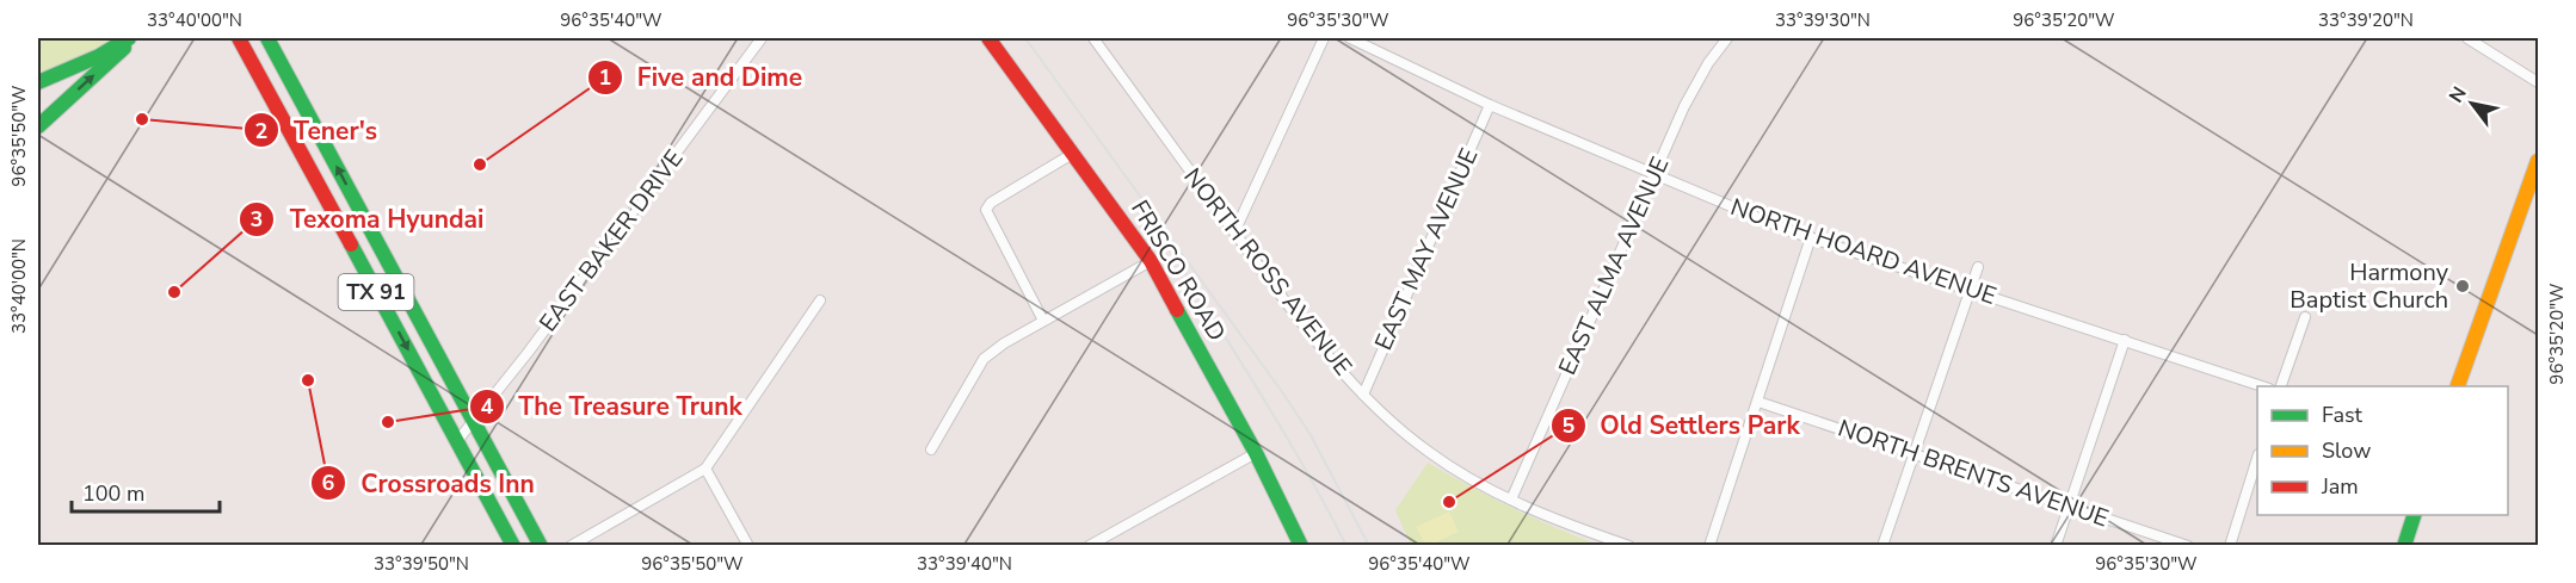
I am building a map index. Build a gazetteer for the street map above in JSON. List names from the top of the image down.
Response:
{
  "streets": {
    "main road": ["FRISCO ROAD", "TX 91"],
    "street": [
      "EAST BAKER DRIVE",
      "EAST MAY AVENUE",
      "NORTH HOARD AVENUE",
      "EAST ALMA AVENUE",
      "NORTH ROSS AVENUE",
      "NORTH BRENTS AVENUE"
    ]
  },
  "crossings": [
    ["EAST BAKER DRIVE", "TX 91"],
    ["EAST MAY AVENUE", "NORTH HOARD AVENUE"],
    ["EAST MAY AVENUE", "NORTH ROSS AVENUE"],
    ["NORTH HOARD AVENUE", "EAST ALMA AVENUE"],
    ["EAST ALMA AVENUE", "NORTH ROSS AVENUE"]
  ],
  "places": [
    "Tener's",
    "Five and Dime",
    "Harmony Baptist Church",
    "Texoma Hyundai",
    "Crossroads Inn",
    "The Treasure Trunk",
    "Old Settlers Park"
  ],
  "legend": ["Fast", "Slow", "Jam"],
  "scale_bar": "100 m",
  "north": "top left",
  "coordinates": [
    "33°40'00\"N",
    "96°35'40\"W",
    "96°35'30\"W",
    "33°39'30\"N",
    "96°35'20\"W",
    "33°39'20\"N",
    "96°35'50\"W",
    "33°39'50\"N",
    "33°39'40\"N"
  ]
}
